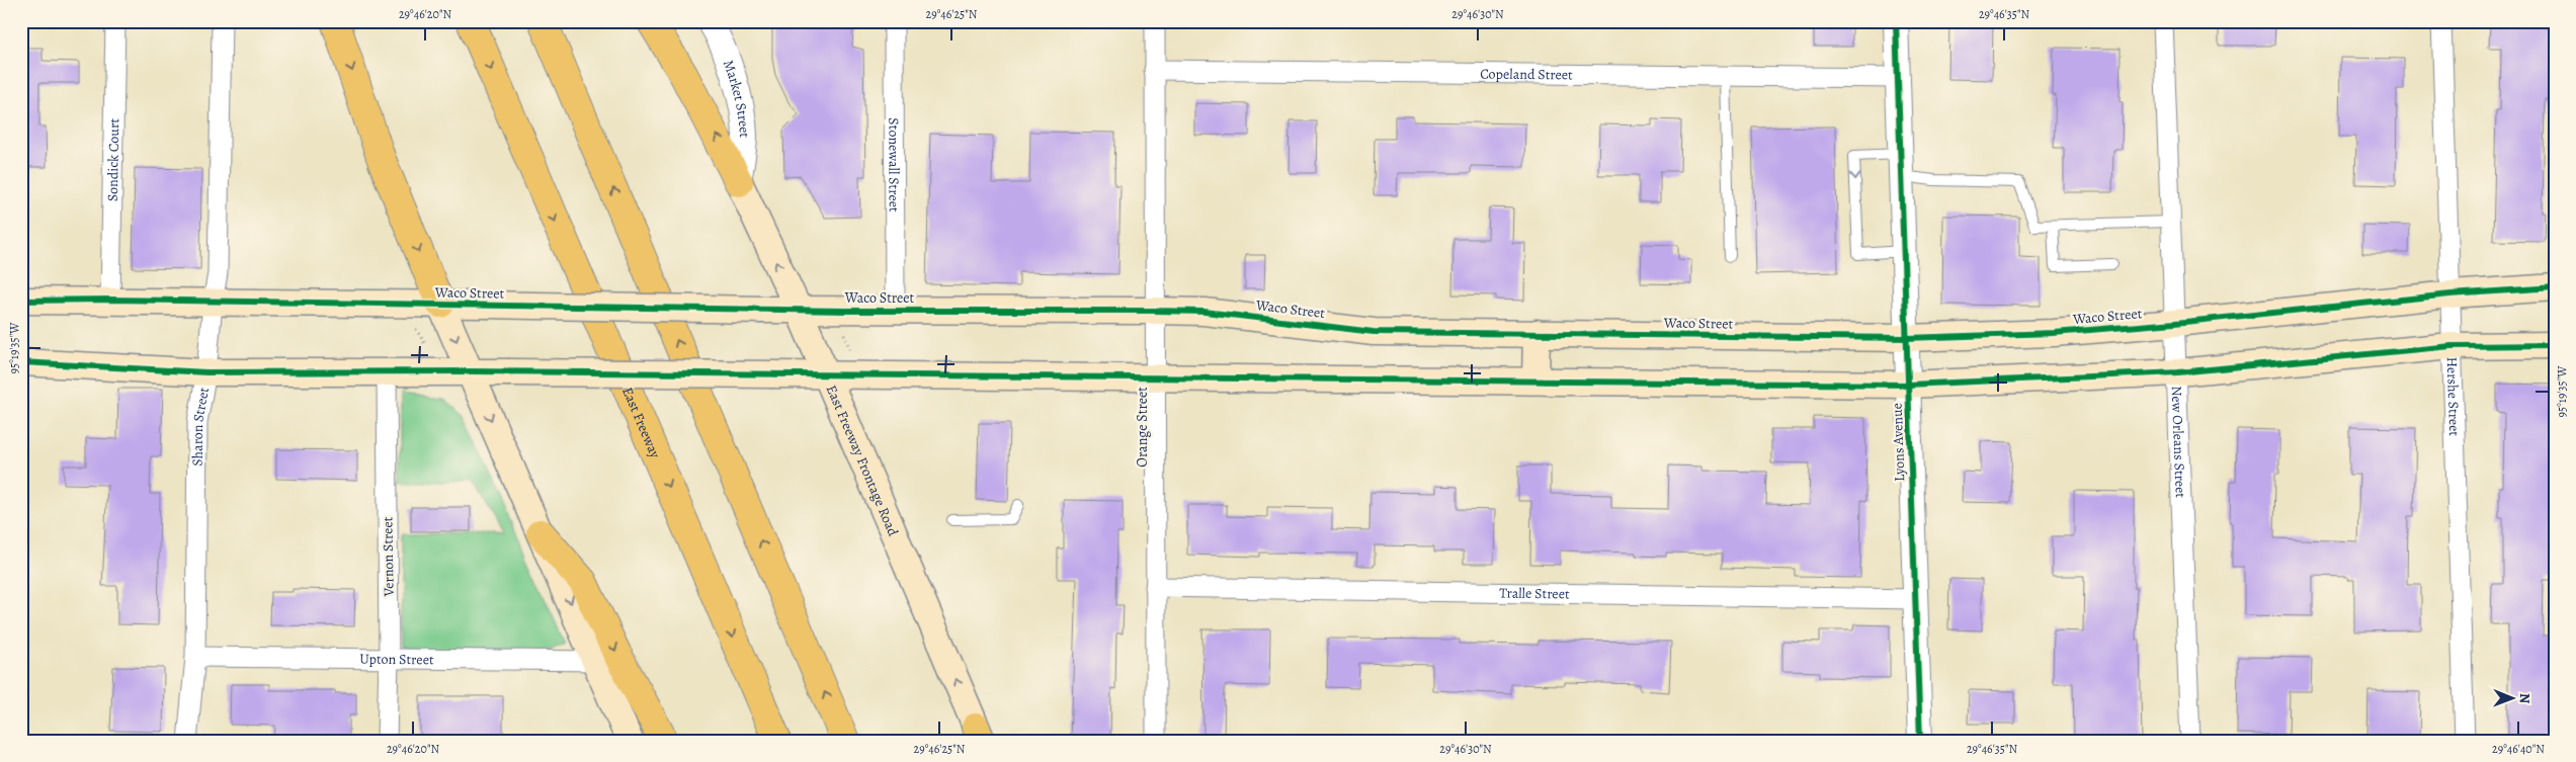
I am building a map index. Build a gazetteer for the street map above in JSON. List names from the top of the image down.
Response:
{
  "streets": {
    "highway": ["East Freeway"],
    "main road": ["Waco Street", "East Freeway Frontage Road"],
    "street": [
      "Copeland Street",
      "Market Street",
      "Sondick Court",
      "Stonewall Street",
      "Hershe Street",
      "Sharon Street",
      "Orange Street",
      "New Orleans Street",
      "Lyons Avenue",
      "Vernon Street",
      "Tralle Street",
      "Upton Street"
    ]
  },
  "crossings": [
    ["Copeland Street", "Orange Street"],
    ["Copeland Street", "Lyons Avenue"],
    ["Market Street", "East Freeway Frontage Road"],
    ["Sondick Court", "Waco Street"],
    ["Stonewall Street", "Waco Street"],
    ["Waco Street", "Hershe Street"],
    ["Waco Street", "Sharon Street"],
    ["Waco Street", "Orange Street"],
    ["Waco Street", "New Orleans Street"],
    ["Waco Street", "Lyons Avenue"],
    ["Waco Street", "East Freeway Frontage Road"],
    ["Sharon Street", "Upton Street"],
    ["Orange Street", "Tralle Street"],
    ["Lyons Avenue", "Tralle Street"],
    ["Vernon Street", "Upton Street"]
  ],
  "one_way": ["East Freeway Frontage Road"],
  "north": "right",
  "coordinates": [
    "29°46'20\"N",
    "29°46'25\"N",
    "29°46'30\"N",
    "29°46'35\"N",
    "95°19'35\"W",
    "29°46'40\"N"
  ]
}
